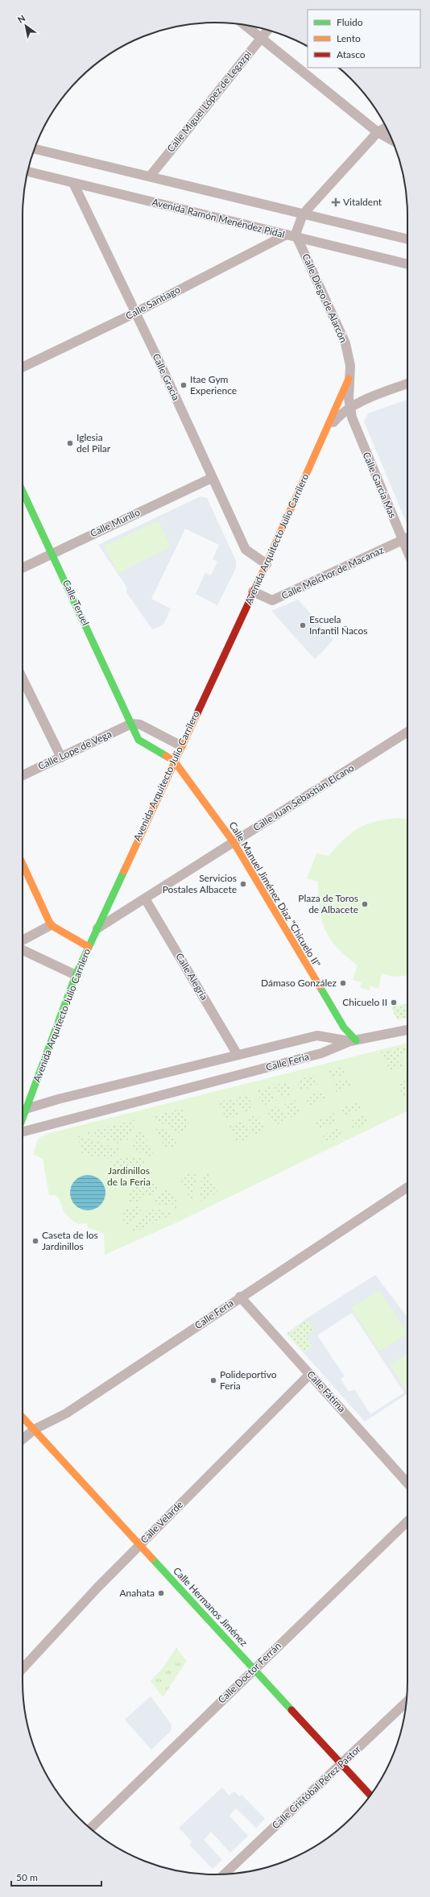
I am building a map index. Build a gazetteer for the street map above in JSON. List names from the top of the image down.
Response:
{
  "streets": {
    "street": [
      "Calle Miguel López de Legazpi",
      "Avenida Ramón Menéndez Pidal",
      "Calle Diego de Alarcón",
      "Calle Santiago",
      "Calle Gracia",
      "Calle García Mas",
      "Calle Murillo",
      "Avenida Arquitecto Julio Carrilero",
      "Calle Melchor de Macanaz",
      "Calle Teruel",
      "Calle Lope de Vega",
      "Calle Juan Sebastián Elcano",
      "Calle Manuel Jiménez Díaz \"Chicuelo II\"",
      "Calle Alegría",
      "Calle Feria",
      "Calle Fátima",
      "Calle Velarde",
      "Calle Hermanos Jiménez",
      "Calle Doctor Ferrán",
      "Calle Cristóbal Pérez Pastor"
    ]
  },
  "crossings": [
    ["Avenida Ramón Menéndez Pidal", "Calle Diego de Alarcón"],
    ["Avenida Ramón Menéndez Pidal", "Calle Santiago"],
    ["Avenida Ramón Menéndez Pidal", "Calle Gracia"],
    ["Calle Diego de Alarcón", "Calle Santiago"],
    ["Calle Diego de Alarcón", "Avenida Arquitecto Julio Carrilero"],
    ["Calle Santiago", "Calle Gracia"],
    ["Calle Gracia", "Calle Murillo"],
    ["Calle Gracia", "Avenida Arquitecto Julio Carrilero"],
    ["Calle García Mas", "Avenida Arquitecto Julio Carrilero"],
    ["Calle García Mas", "Calle Melchor de Macanaz"],
    ["Calle Murillo", "Calle Teruel"],
    ["Avenida Arquitecto Julio Carrilero", "Calle Melchor de Macanaz"],
    ["Avenida Arquitecto Julio Carrilero", "Calle Teruel"],
    ["Avenida Arquitecto Julio Carrilero", "Calle Juan Sebastián Elcano"],
    ["Avenida Arquitecto Julio Carrilero", "Calle Manuel Jiménez Díaz \"Chicuelo II\""],
    ["Calle Teruel", "Calle Lope de Vega"],
    ["Calle Teruel", "Calle Manuel Jiménez Díaz \"Chicuelo II\""],
    ["Calle Juan Sebastián Elcano", "Calle Manuel Jiménez Díaz \"Chicuelo II\""],
    ["Calle Juan Sebastián Elcano", "Calle Alegría"],
    ["Calle Manuel Jiménez Díaz \"Chicuelo II\"", "Calle Feria"],
    ["Calle Alegría", "Calle Feria"],
    ["Calle Feria", "Calle Fátima"],
    ["Calle Feria", "Calle Hermanos Jiménez"],
    ["Calle Fátima", "Calle Velarde"],
    ["Calle Velarde", "Calle Hermanos Jiménez"],
    ["Calle Hermanos Jiménez", "Calle Doctor Ferrán"],
    ["Calle Hermanos Jiménez", "Calle Cristóbal Pérez Pastor"]
  ],
  "parks": ["Jardinillos de la Feria"],
  "places": {
    "health": ["Vitaldent"],
    "other": [
      "Itae Gym Experience",
      "Iglesia del Pilar",
      "Escuela Infantil Ñacos",
      "Servicios Postales Albacete",
      "Plaza de Toros de Albacete",
      "Dámaso González",
      "Chicuelo II",
      "Caseta de los Jardinillos",
      "Polideportivo Feria",
      "Anahata"
    ]
  },
  "legend": ["Fluido", "Lento", "Atasco"],
  "scale_bar": "50 m",
  "north": "top left"
}
